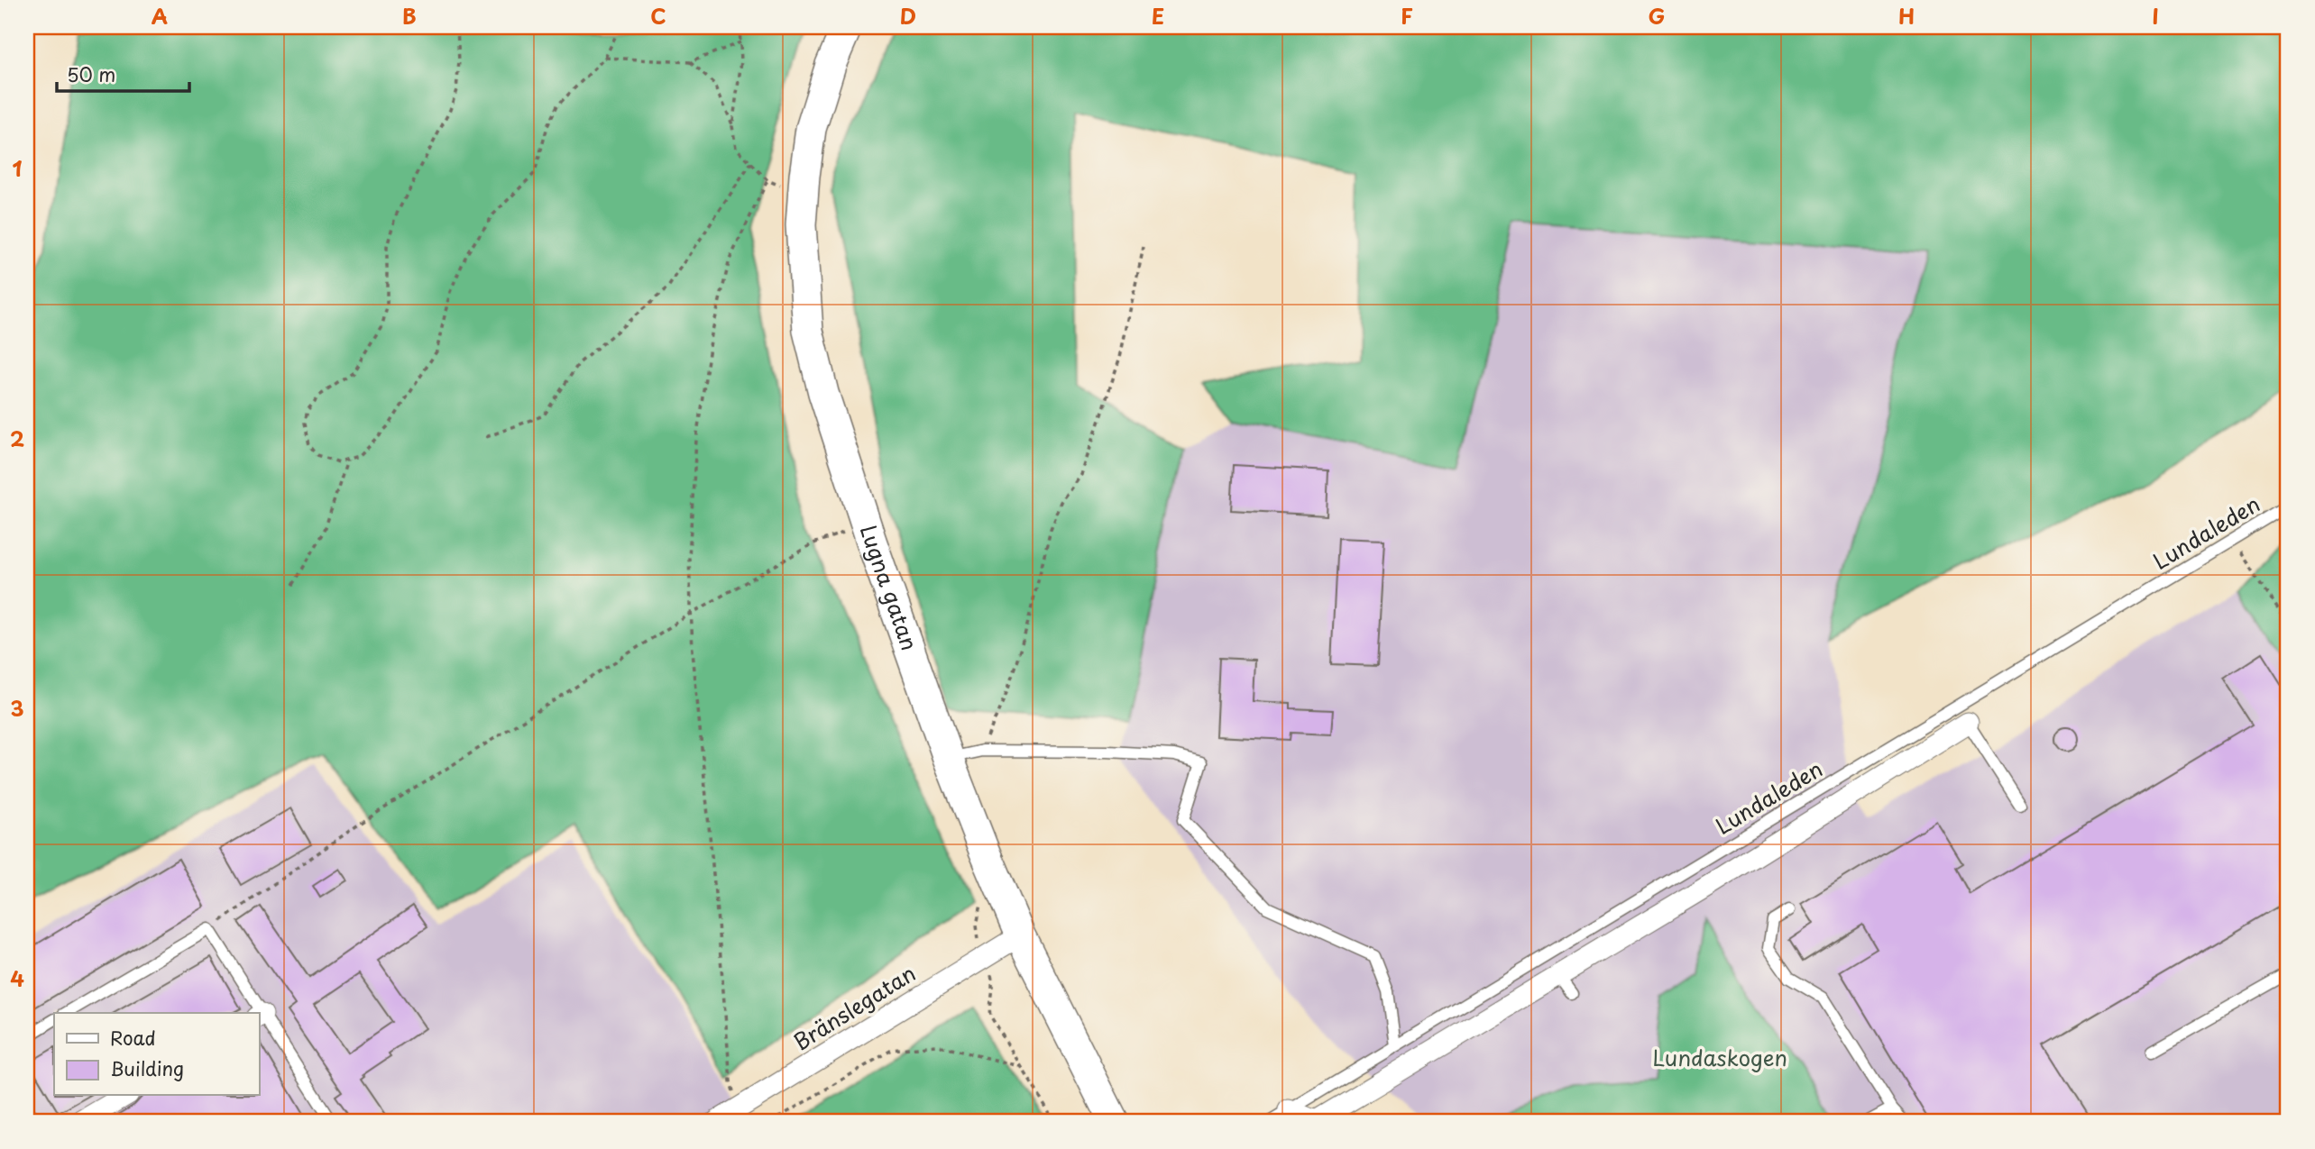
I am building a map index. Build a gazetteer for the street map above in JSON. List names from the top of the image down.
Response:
{
  "streets": {
    "main road": ["Lugna gatan"],
    "street": ["Bränslegatan"],
    "lane": ["Lundaleden"]
  },
  "crossings": [
    ["Lugna gatan", "Bränslegatan"]
  ],
  "parks": ["Lundaskogen"],
  "legend": ["Road", "Building"],
  "scale_bar": "50 m",
  "grid": {
    "columns": [
      "A",
      "B",
      "C",
      "D",
      "E",
      "F",
      "G",
      "H",
      "I"
    ],
    "rows": [
      "1",
      "2",
      "3",
      "4"
    ]
  }
}
